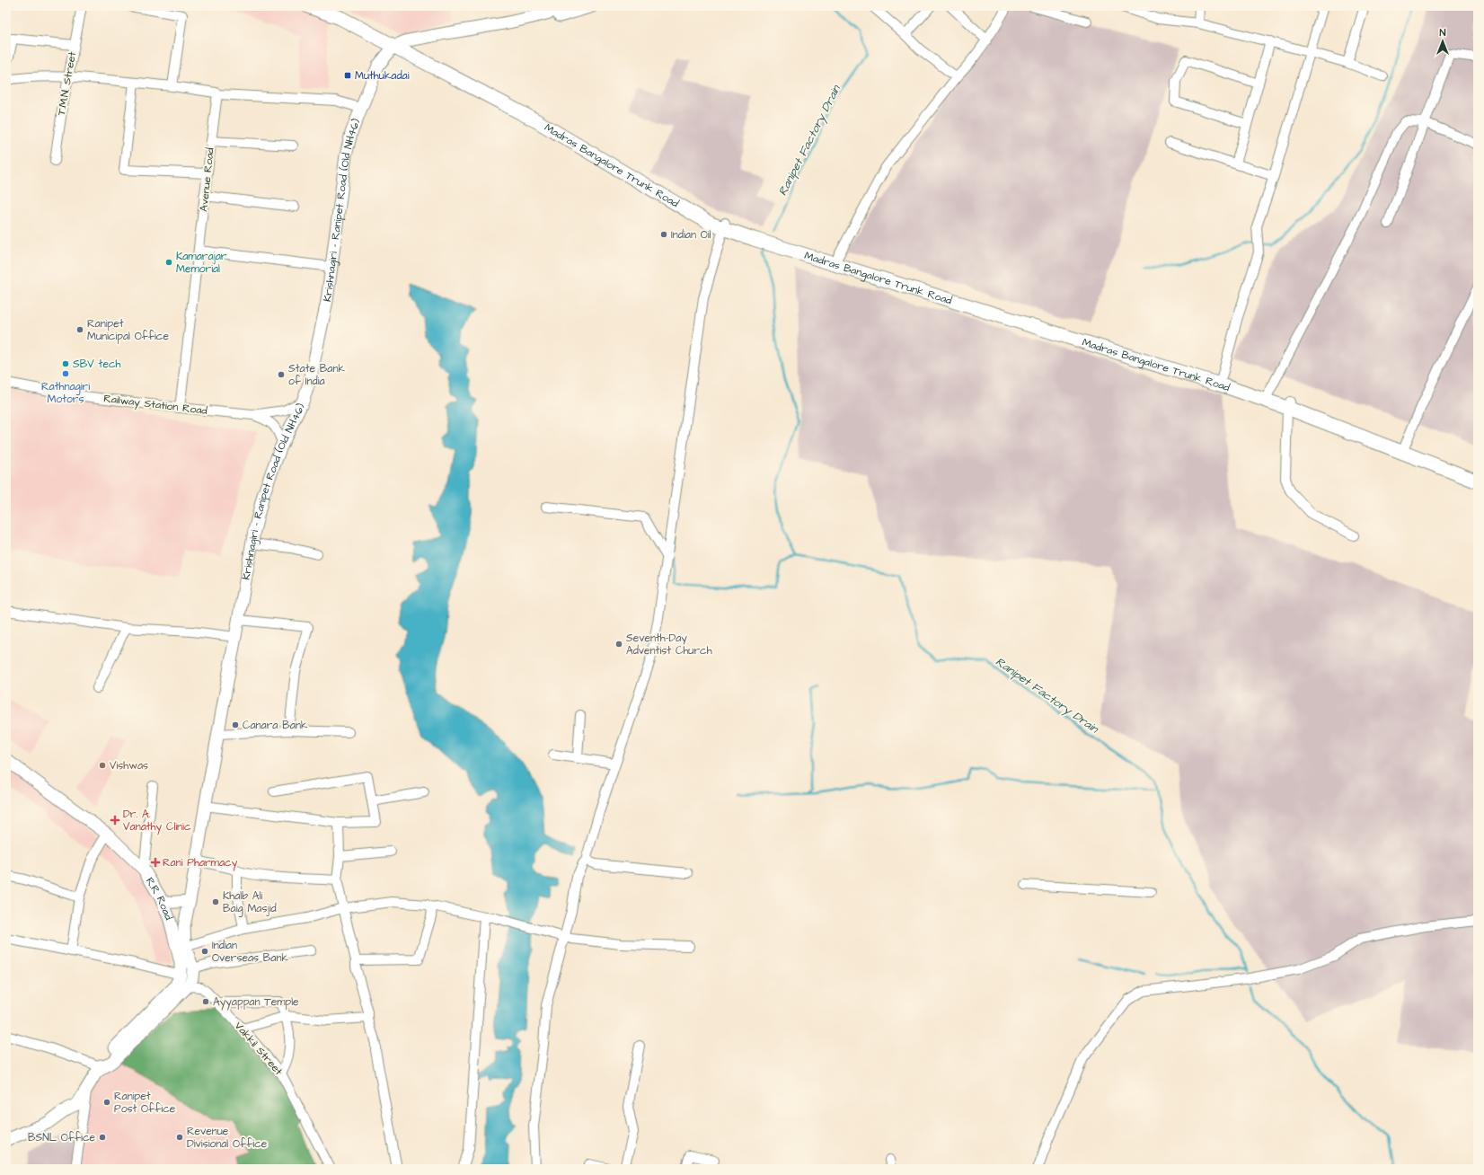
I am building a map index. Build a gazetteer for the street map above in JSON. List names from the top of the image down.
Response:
{
  "streets": {
    "highway": ["Madras Bangalore Trunk Road"],
    "main road": ["Krishnagiri - Ranipet Road (Old NH46)", "R.R Road"],
    "street": [
      "T.M.N. Street",
      "Avenue Road",
      "Railway Station Road",
      "Vakkil Street"
    ]
  },
  "crossings": [
    ["Madras Bangalore Trunk Road", "Krishnagiri - Ranipet Road (Old NH46)"],
    ["Avenue Road", "Railway Station Road"],
    ["Krishnagiri - Ranipet Road (Old NH46)", "Railway Station Road"],
    ["Krishnagiri - Ranipet Road (Old NH46)", "R.R Road"]
  ],
  "water": ["Ranipet Factory Drain"],
  "places": {
    "transit": ["Muthukadai"],
    "other": [
      "Indian Oil",
      "Kamarajar Memorial",
      "Ranipet Municipal Office",
      "SBV tech",
      "Rathnagiri Motors",
      "State Bank of India",
      "Seventh-Day Adventist Church",
      "Canara Bank",
      "Vishwas",
      "Khalb Ali Baig Masjid",
      "Indian Overseas Bank",
      "Ayyappan Temple",
      "Ranipet Post Office",
      "BSNL Office",
      "Revenue Divisional Office"
    ],
    "health": ["Dr. A. Vanathy Clinic", "Rani Pharmacy"]
  },
  "north": "top"
}
